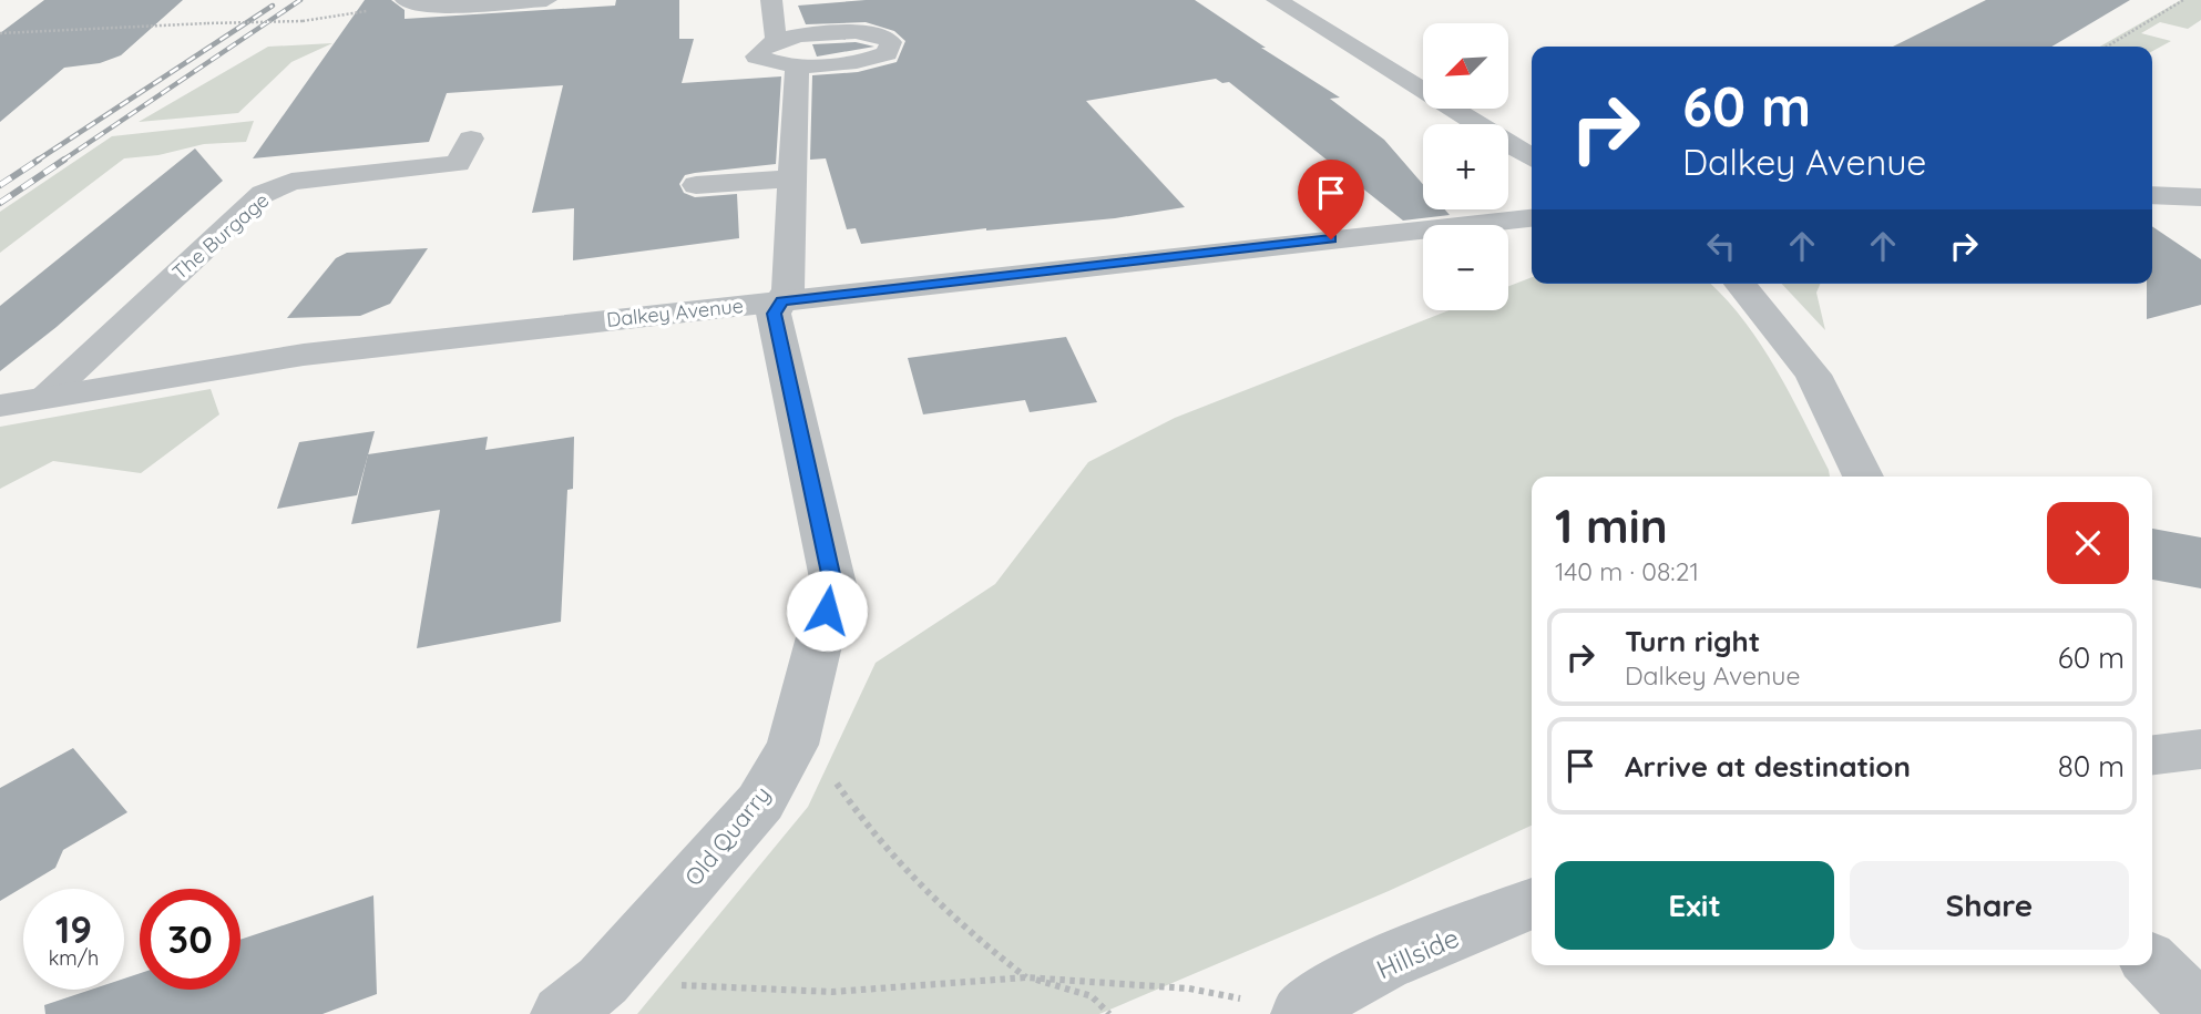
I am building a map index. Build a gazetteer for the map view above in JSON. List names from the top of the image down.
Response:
{
  "streets": {
    "street": [
      "The Burgage",
      "Dalkey Avenue",
      "Old Quarry",
      "Hillside"
    ]
  },
  "crossings": [
    ["The Burgage", "Dalkey Avenue"],
    ["Dalkey Avenue", "Old Quarry"]
  ],
  "north": "bottom left",
  "page": {
    "map_buttons": ["+", "−"],
    "turn": ["60 m", "Dalkey Avenue"],
    "heading": ["1 min", "140 m · 08:21"],
    "list": [
      {
        "name": "Turn right",
        "note": "Dalkey Avenue",
        "value": "60 m"
      },
      {
        "name": "Arrive at destination",
        "value": "80 m"
      }
    ],
    "buttons": ["Exit", "Share"],
    "speed": "19 km/h",
    "limit": "30"
  }
}
